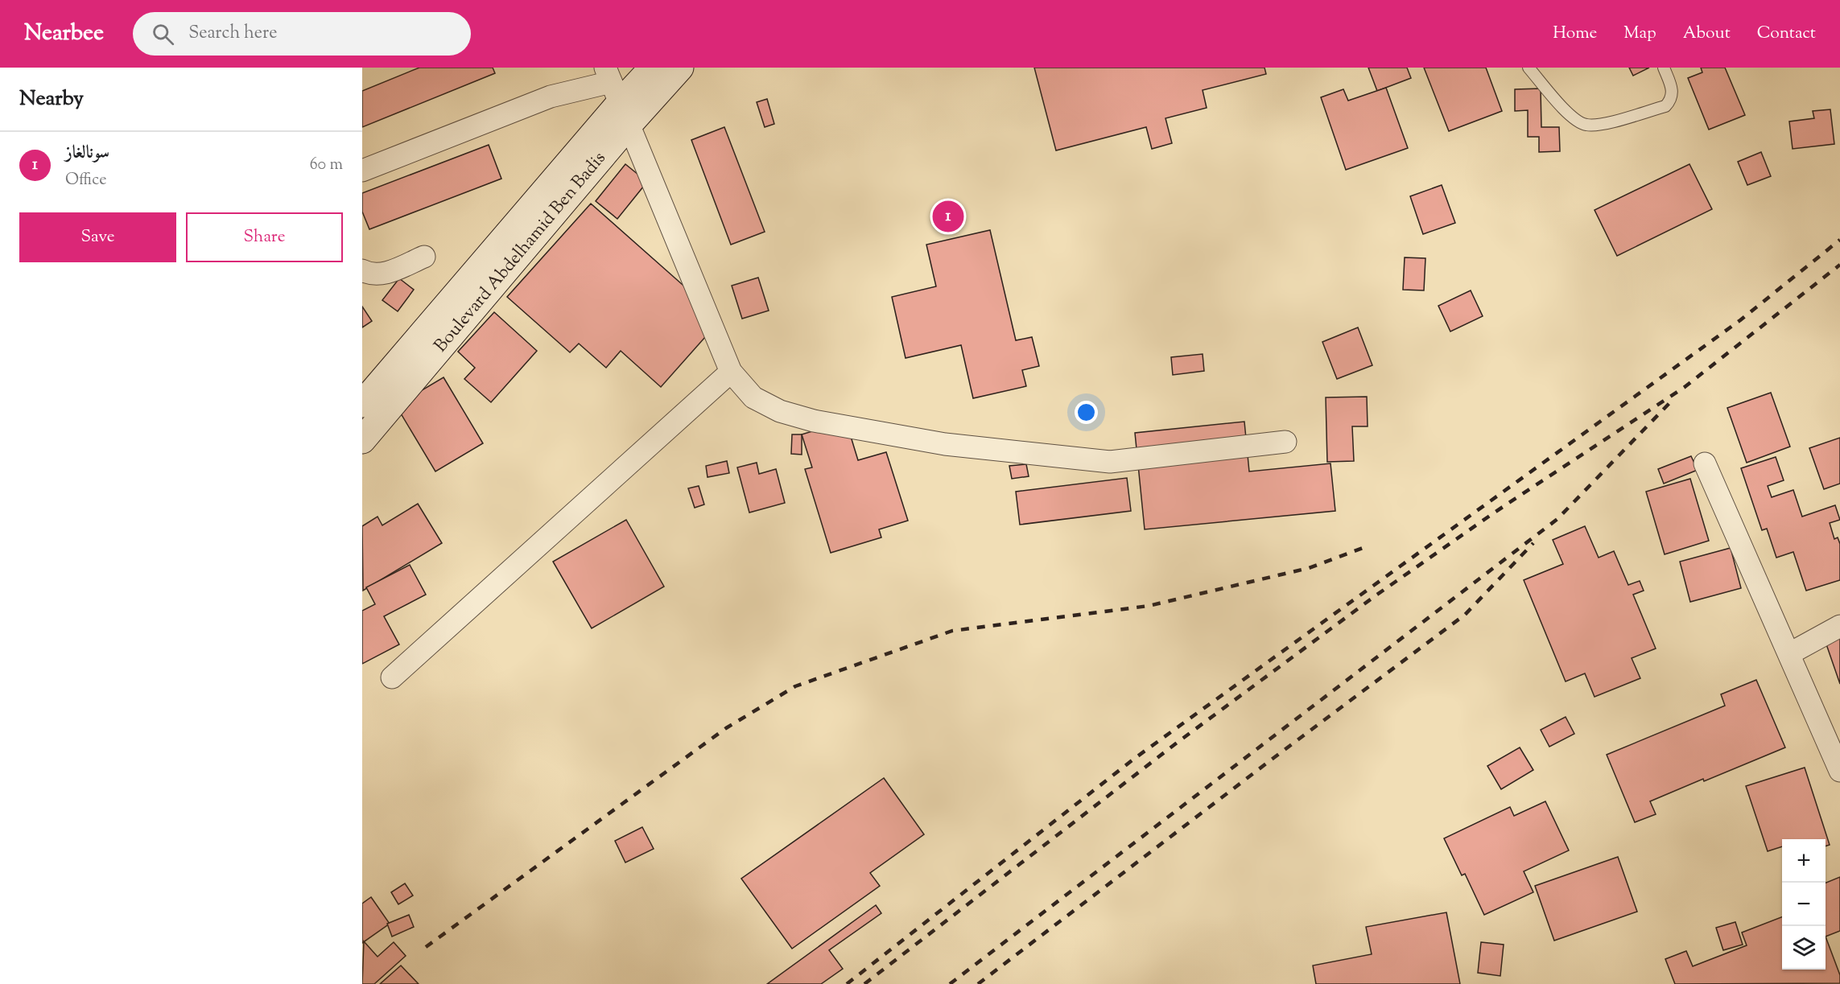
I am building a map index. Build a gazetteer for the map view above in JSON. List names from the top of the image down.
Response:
{
  "streets": {
    "main road": ["Boulevard Abdelhamid Ben Badis"]
  },
  "page": {
    "header": "Nearbee",
    "search": "Search here",
    "nav": [
      "Home",
      "Map",
      "About",
      "Contact"
    ],
    "heading": "Nearby",
    "list": [
      {
        "mark": "1",
        "name": "سونالغاز",
        "note": "Office",
        "value": "60 m"
      }
    ],
    "buttons": ["Save", "Share"],
    "pins": "1",
    "map_buttons": ["+", "−"]
  }
}
